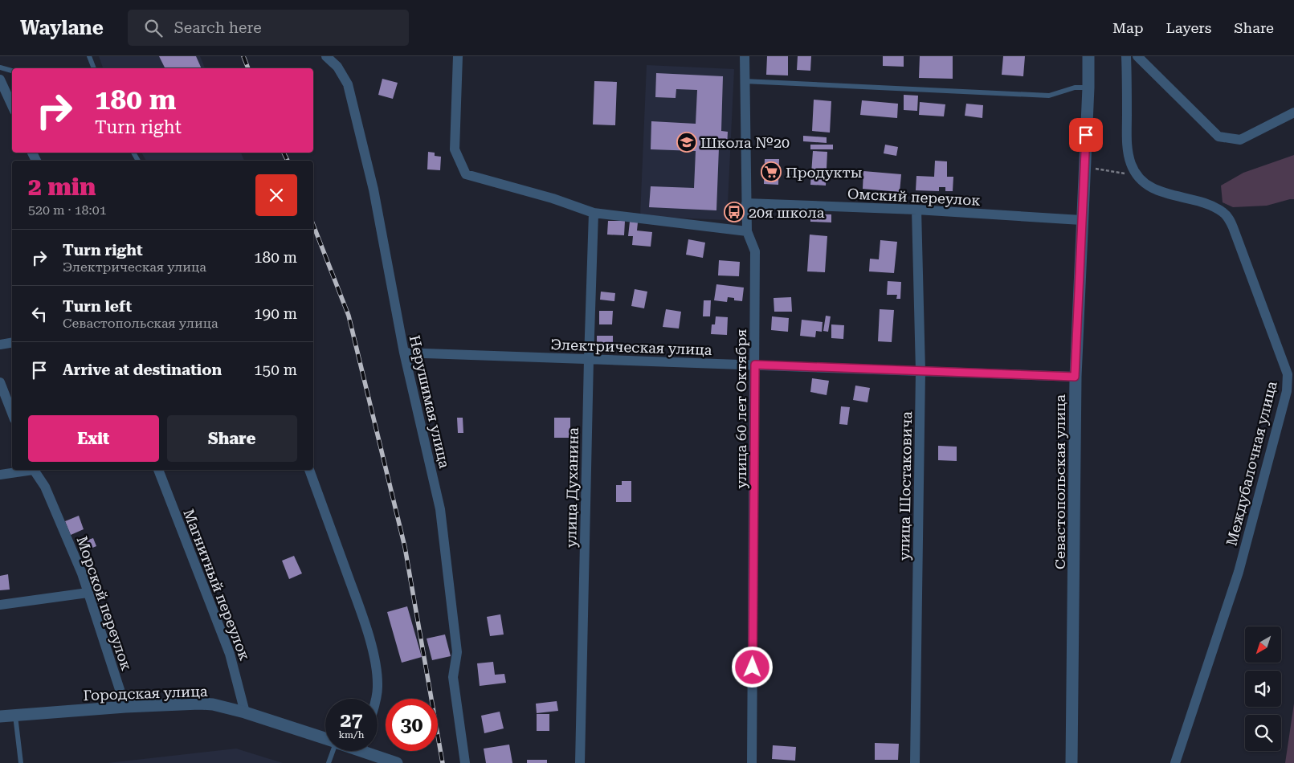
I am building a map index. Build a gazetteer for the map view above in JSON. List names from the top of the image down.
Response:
{
  "streets": {
    "street": [
      "Омский переулок",
      "Электрическая улица",
      "Нерушимая улица",
      "улица 60 лет Октября",
      "Междубалочная улица",
      "Севастопольская улица",
      "улица Шостаковича",
      "улица Духанина",
      "Магнитный переулок",
      "Морской переулок",
      "Городская улица"
    ]
  },
  "crossings": [
    ["Омский переулок", "улица 60 лет Октября"],
    ["Омский переулок", "Севастопольская улица"],
    ["Омский переулок", "улица Шостаковича"],
    ["Электрическая улица", "Нерушимая улица"],
    ["Электрическая улица", "улица 60 лет Октября"],
    ["Электрическая улица", "Севастопольская улица"],
    ["Электрическая улица", "улица Шостаковича"],
    ["Электрическая улица", "улица Духанина"],
    ["Магнитный переулок", "Городская улица"],
    ["Морской переулок", "Городская улица"]
  ],
  "places": {
    "school or university": ["Школа №20"],
    "supermarket": ["Продукты"],
    "bus stop": ["20я школа"]
  },
  "north": "bottom left",
  "page": {
    "header": "Waylane",
    "search": "Search here",
    "nav": ["Map", "Layers", "Share"],
    "turn": ["180 m", "Turn right"],
    "heading": ["2 min", "520 m · 18:01"],
    "list": [
      {
        "name": "Turn right",
        "note": "Электрическая улица",
        "value": "180 m"
      },
      {
        "name": "Turn left",
        "note": "Севастопольская улица",
        "value": "190 m"
      },
      {
        "name": "Arrive at destination",
        "value": "150 m"
      }
    ],
    "buttons": ["Exit", "Share"],
    "speed": "27 km/h",
    "limit": "30"
  }
}
